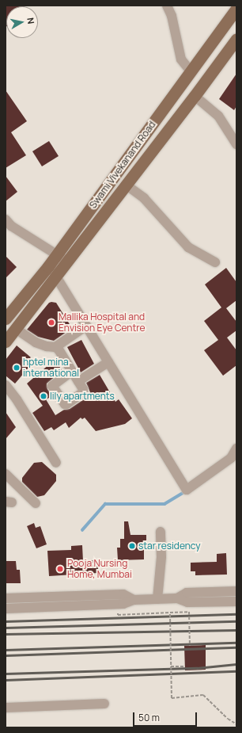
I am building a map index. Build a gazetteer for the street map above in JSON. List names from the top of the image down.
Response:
{
  "streets": {
    "main road": ["Swami Vivekanand Road"]
  },
  "places": [
    "Mallika Hospital and Envision Eye Centre",
    "hptel mina international",
    "lily apartments",
    "star residency",
    "Pooja Nursing Home, Mumbai"
  ],
  "scale_bar": "50 m",
  "north": "right"
}
